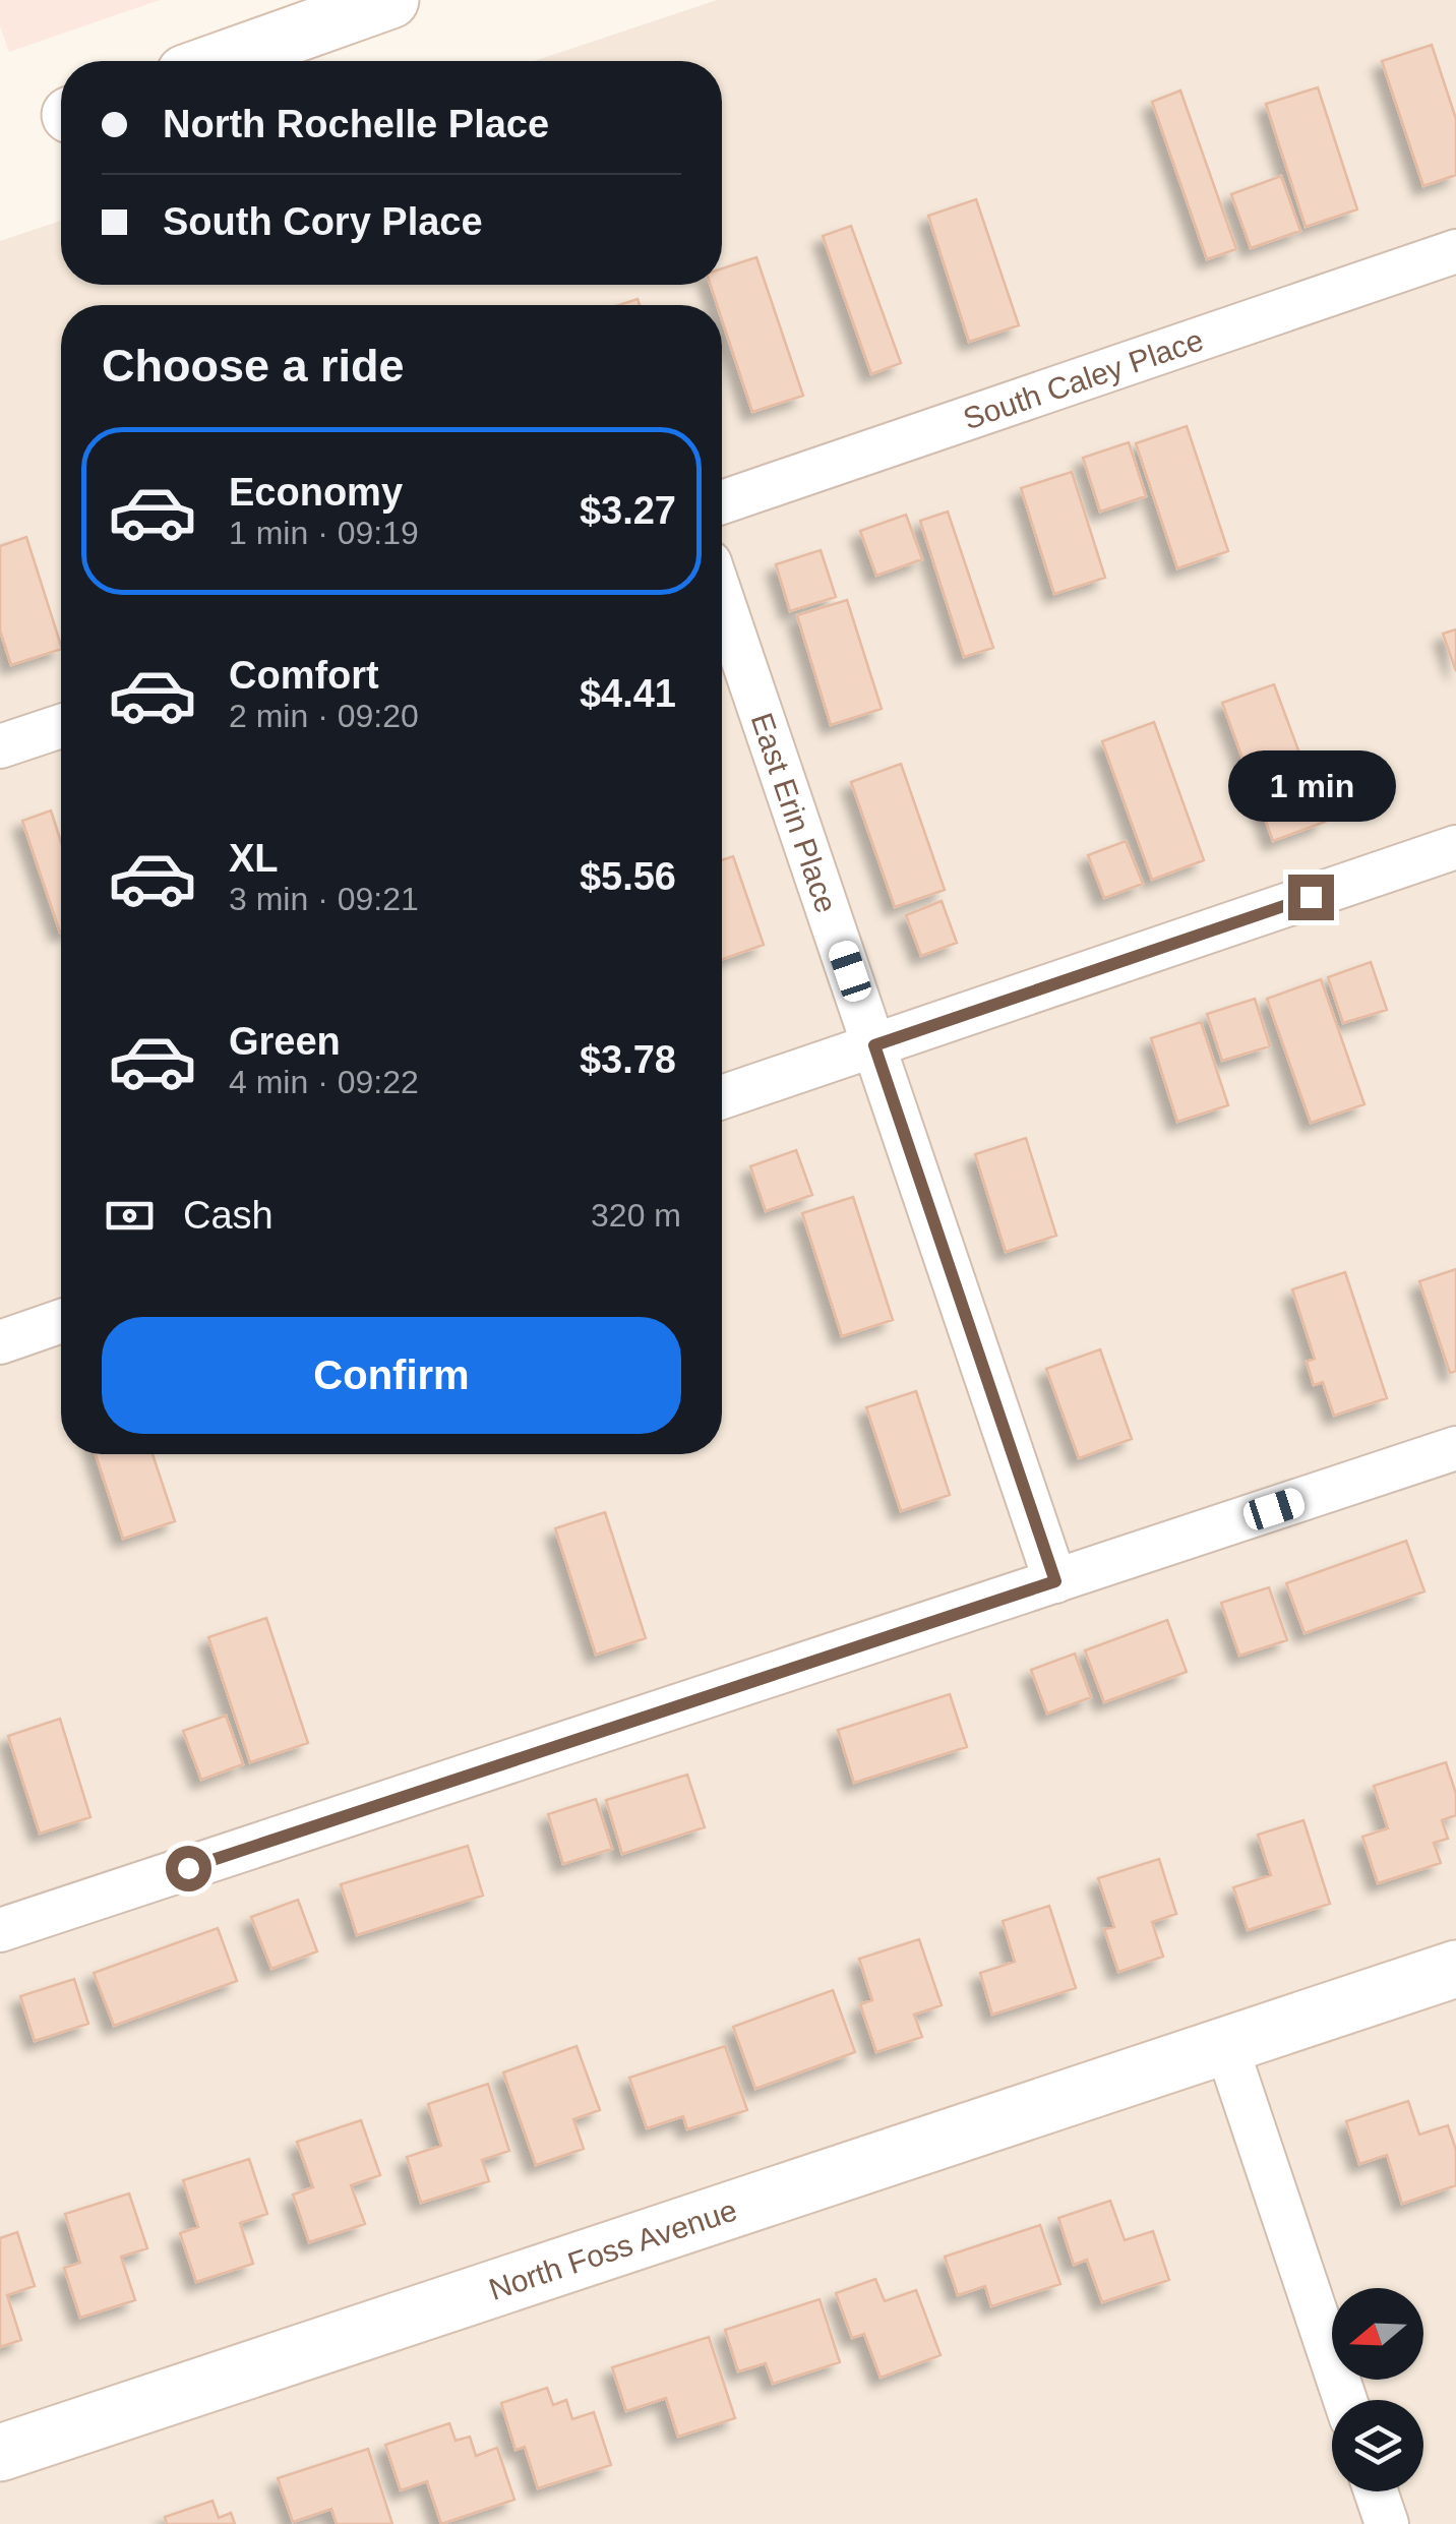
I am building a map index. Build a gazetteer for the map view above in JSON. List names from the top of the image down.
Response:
{
  "streets": {
    "street": ["South Caley Place", "East Erin Place", "North Foss Avenue"]
  },
  "north": "left",
  "page": {
    "banner": ["North Rochelle Place", "South Cory Place"],
    "heading": "Choose a ride",
    "list": [
      {
        "name": "Economy",
        "note": "1 min · 09:19",
        "value": "$3.27"
      },
      {
        "name": "Comfort",
        "note": "2 min · 09:20",
        "value": "$4.41"
      },
      {
        "name": "XL",
        "note": "3 min · 09:21",
        "value": "$5.56"
      },
      {
        "name": "Green",
        "note": "4 min · 09:22",
        "value": "$3.78"
      }
    ],
    "bubble": "1 min",
    "pay": ["Cash", "320 m"],
    "buttons": "Confirm"
  }
}
